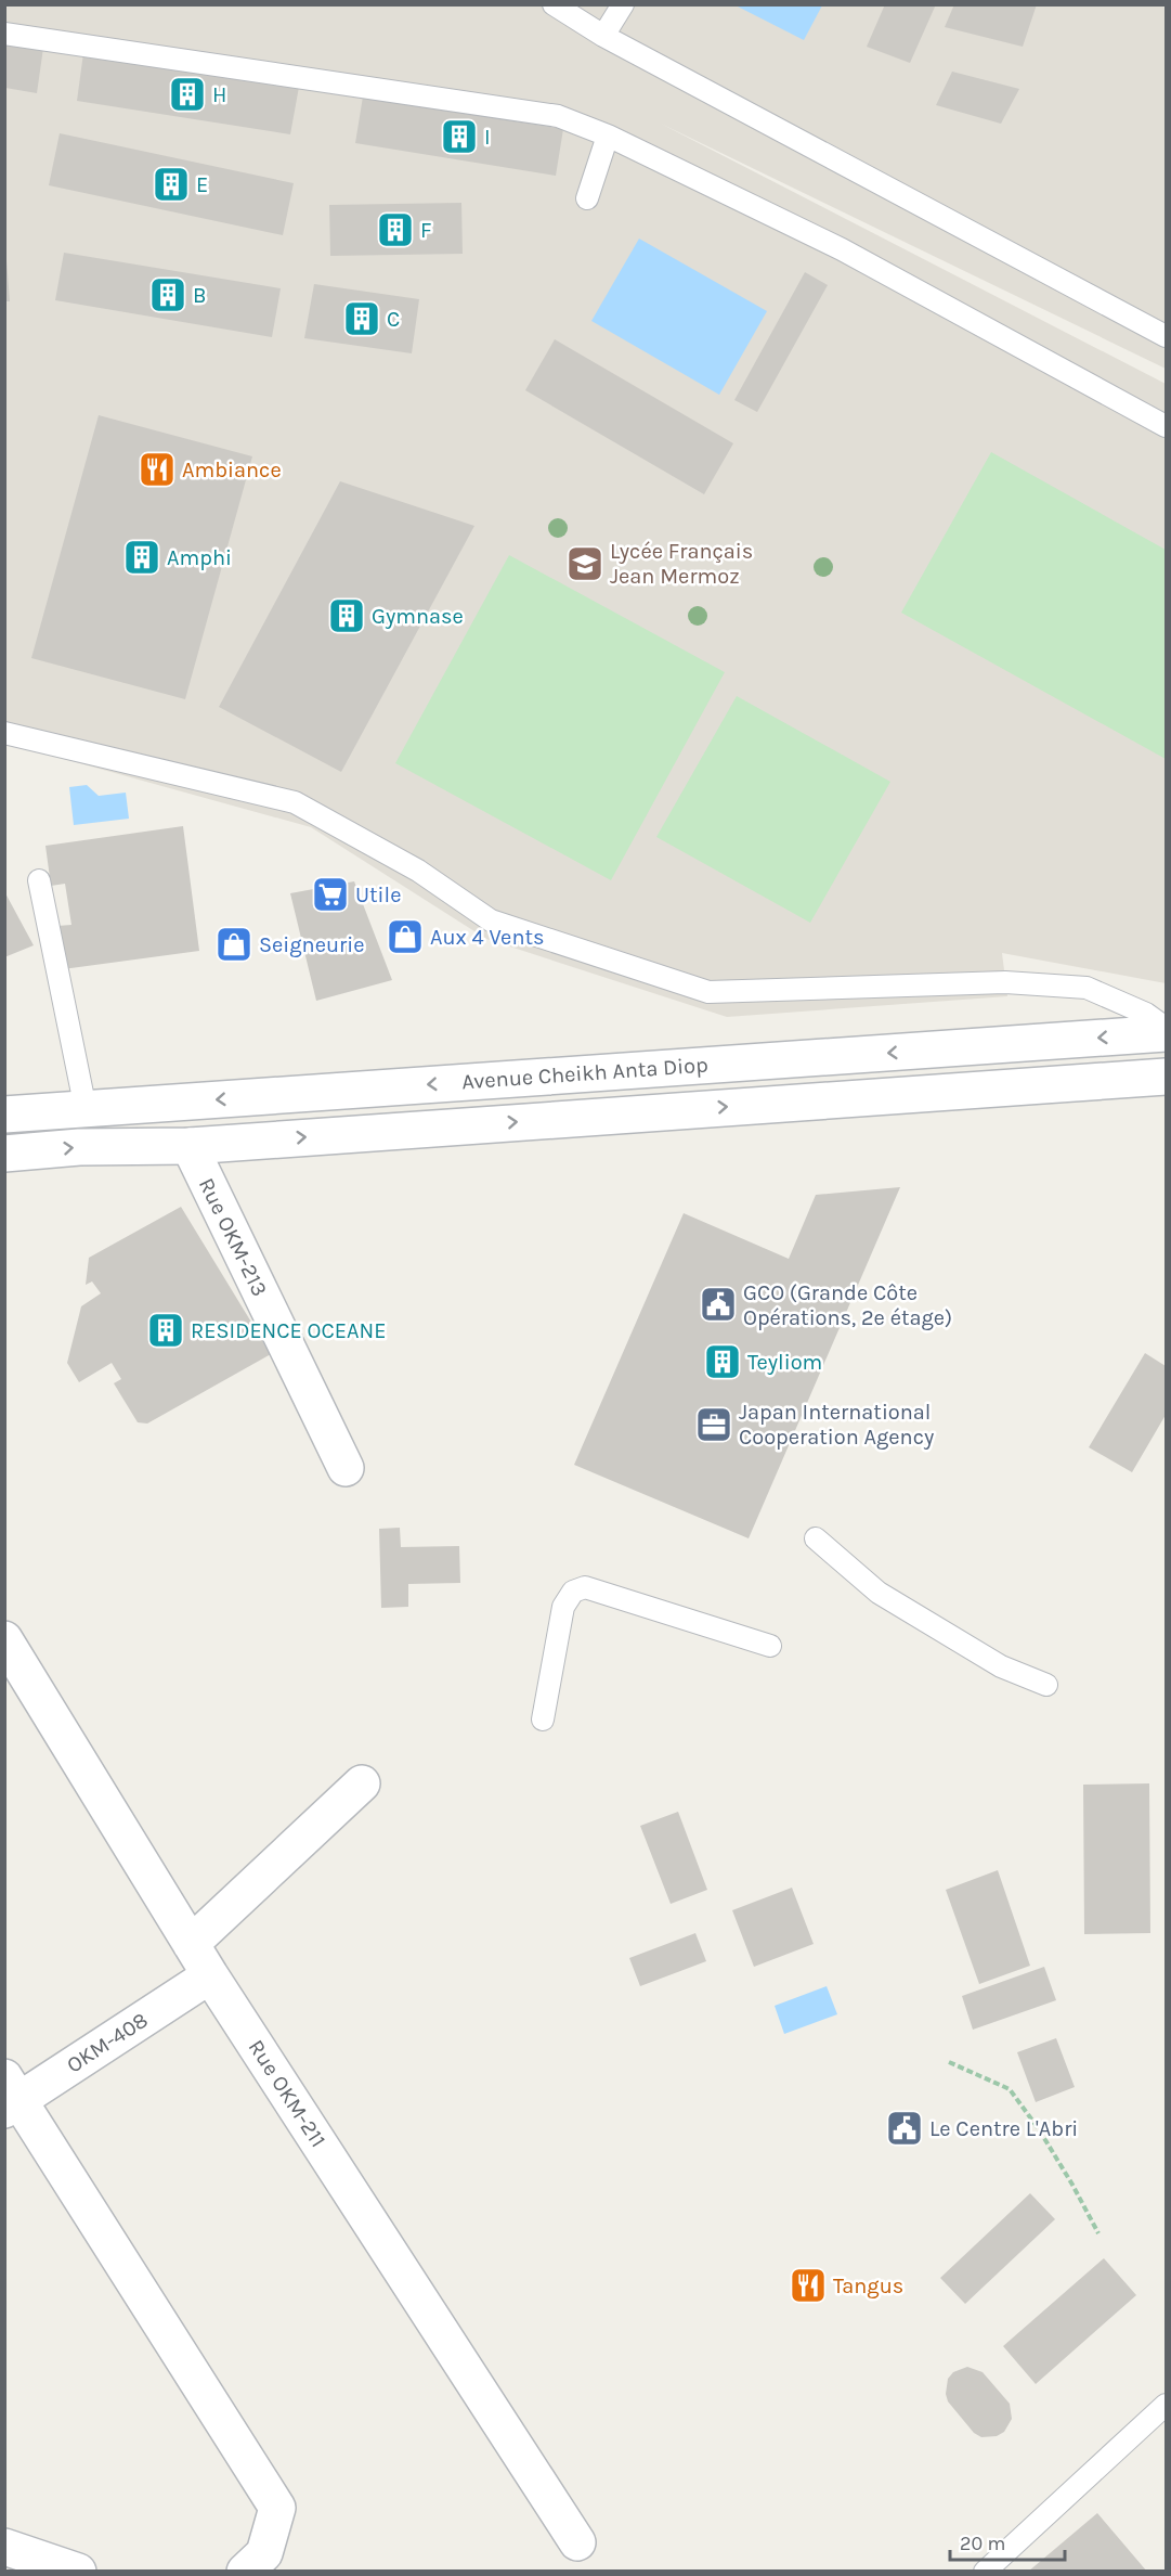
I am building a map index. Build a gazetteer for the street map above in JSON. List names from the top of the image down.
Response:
{
  "streets": {
    "street": [
      "Avenue Cheikh Anta Diop",
      "Rue OKM-213",
      "OKM-408",
      "Rue OKM-211"
    ]
  },
  "crossings": [
    ["Avenue Cheikh Anta Diop", "Rue OKM-213"],
    ["OKM-408", "Rue OKM-211"]
  ],
  "places": {
    "building": [
      "H",
      "I",
      "E",
      "F",
      "B",
      "C",
      "Amphi",
      "Gymnase",
      "RESIDENCE OCEANE",
      "Teyliom"
    ],
    "restaurant": ["Ambiance", "Tangus"],
    "school or university": ["Lycée Français Jean Mermoz"],
    "supermarket": ["Utile"],
    "shop": ["Aux 4 Vents", "Seigneurie"],
    "public building": ["GCO (Grande Côte Opérations, 2e étage)", "Le Centre L'Abri"],
    "office": ["Japan International Cooperation Agency"]
  },
  "scale_bar": "20 m"
}
